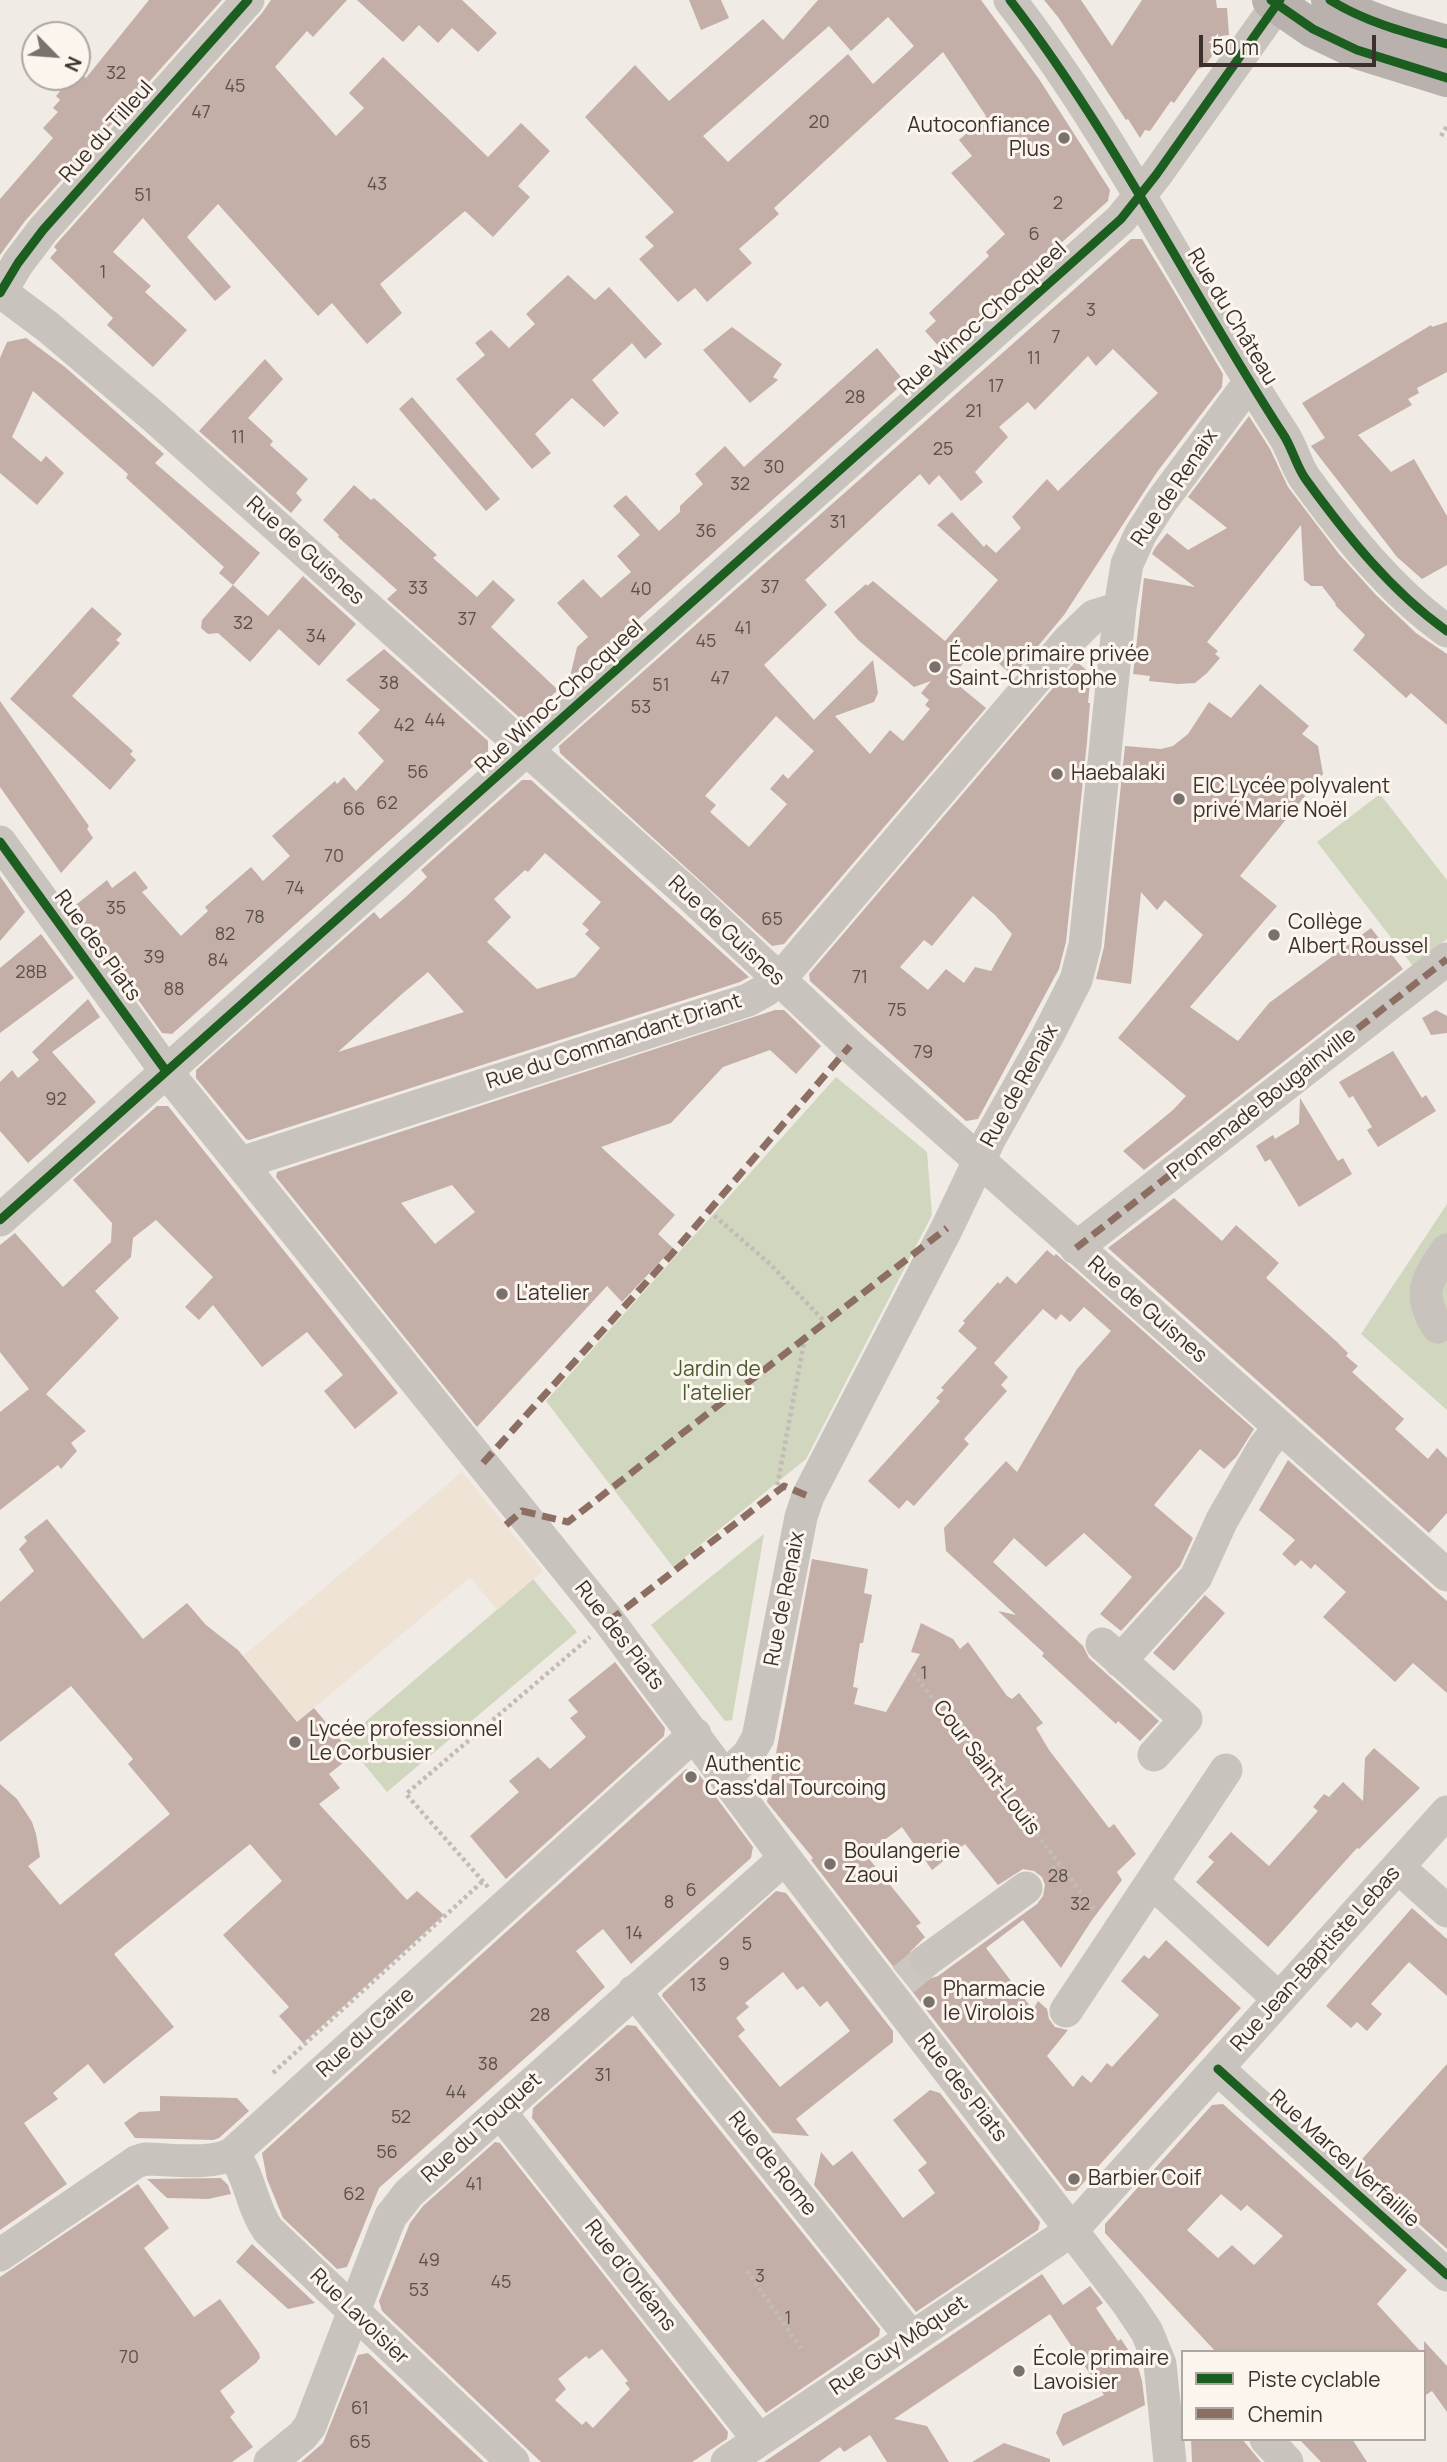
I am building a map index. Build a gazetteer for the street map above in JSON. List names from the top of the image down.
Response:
{
  "streets": {
    "street": [
      "Rue du Tilleul",
      "Rue du Château",
      "Rue Winoc-Chocqueel",
      "Rue de Renaix",
      "Rue de Guisnes",
      "Rue des Piats",
      "Rue du Commandant Driant",
      "Promenade Bougainville",
      "Rue Jean-Baptiste Lebas",
      "Rue du Caire",
      "Rue du Touquet",
      "Rue Marcel Verfaillie",
      "Rue de Rome",
      "Rue d'Orléans",
      "Rue Lavoisier",
      "Rue Guy Môquet"
    ],
    "path": ["Cour Saint-Louis"]
  },
  "crossings": [
    ["Rue du Tilleul", "Rue de Guisnes"],
    ["Rue du Château", "Rue Winoc-Chocqueel"],
    ["Rue du Château", "Rue de Renaix"],
    ["Rue Winoc-Chocqueel", "Rue de Guisnes"],
    ["Rue Winoc-Chocqueel", "Rue des Piats"],
    ["Rue de Renaix", "Rue de Guisnes"],
    ["Rue de Renaix", "Rue des Piats"],
    ["Rue de Renaix", "Rue du Commandant Driant"],
    ["Rue de Guisnes", "Rue du Commandant Driant"],
    ["Rue de Guisnes", "Promenade Bougainville"],
    ["Rue des Piats", "Rue du Commandant Driant"],
    ["Rue des Piats", "Rue Jean-Baptiste Lebas"],
    ["Rue des Piats", "Rue du Caire"],
    ["Rue des Piats", "Rue du Touquet"],
    ["Rue des Piats", "Rue Guy Môquet"],
    ["Rue Jean-Baptiste Lebas", "Rue Marcel Verfaillie"],
    ["Rue Jean-Baptiste Lebas", "Rue Guy Môquet"],
    ["Rue du Caire", "Rue Lavoisier"],
    ["Rue du Touquet", "Rue de Rome"],
    ["Rue du Touquet", "Rue d'Orléans"],
    ["Rue du Touquet", "Rue Lavoisier"],
    ["Rue de Rome", "Rue Guy Môquet"],
    ["Rue d'Orléans", "Rue Guy Môquet"]
  ],
  "parks": ["Jardin de l'atelier"],
  "places": [
    "Autoconfiance Plus",
    "École primaire privée Saint-Christophe",
    "Haebalaki",
    "EIC Lycée polyvalent privé Marie Noël",
    "Collège Albert Roussel",
    "L'atelier",
    "Lycée professionnel Le Corbusier",
    "Authentic Cass'dal Tourcoing",
    "Boulangerie Zaoui",
    "Pharmacie le Virolois",
    "Barbier Coif",
    "École primaire Lavoisier"
  ],
  "house_numbers": [
    "32",
    "45",
    "47",
    "20",
    "43",
    "51",
    "2",
    "6",
    "1",
    "3",
    "7",
    "11",
    "17",
    "28",
    "21",
    "11",
    "25",
    "30",
    "32",
    "31",
    "36",
    "37",
    "33",
    "40",
    "37",
    "32",
    "41",
    "34",
    "45",
    "47",
    "38",
    "51",
    "53",
    "44",
    "42",
    "56",
    "62",
    "66",
    "70",
    "74",
    "35",
    "78",
    "65",
    "82",
    "39",
    "84",
    "28B",
    "71",
    "88",
    "75",
    "79",
    "92",
    "1",
    "28",
    "6",
    "8",
    "32",
    "14",
    "5",
    "9",
    "13",
    "28",
    "38",
    "31",
    "44",
    "52",
    "56",
    "41",
    "62",
    "49",
    "3",
    "45",
    "53",
    "1",
    "70",
    "61",
    "65"
  ],
  "legend": ["Piste cyclable", "Chemin"],
  "scale_bar": "50 m",
  "north": "bottom right"
}
